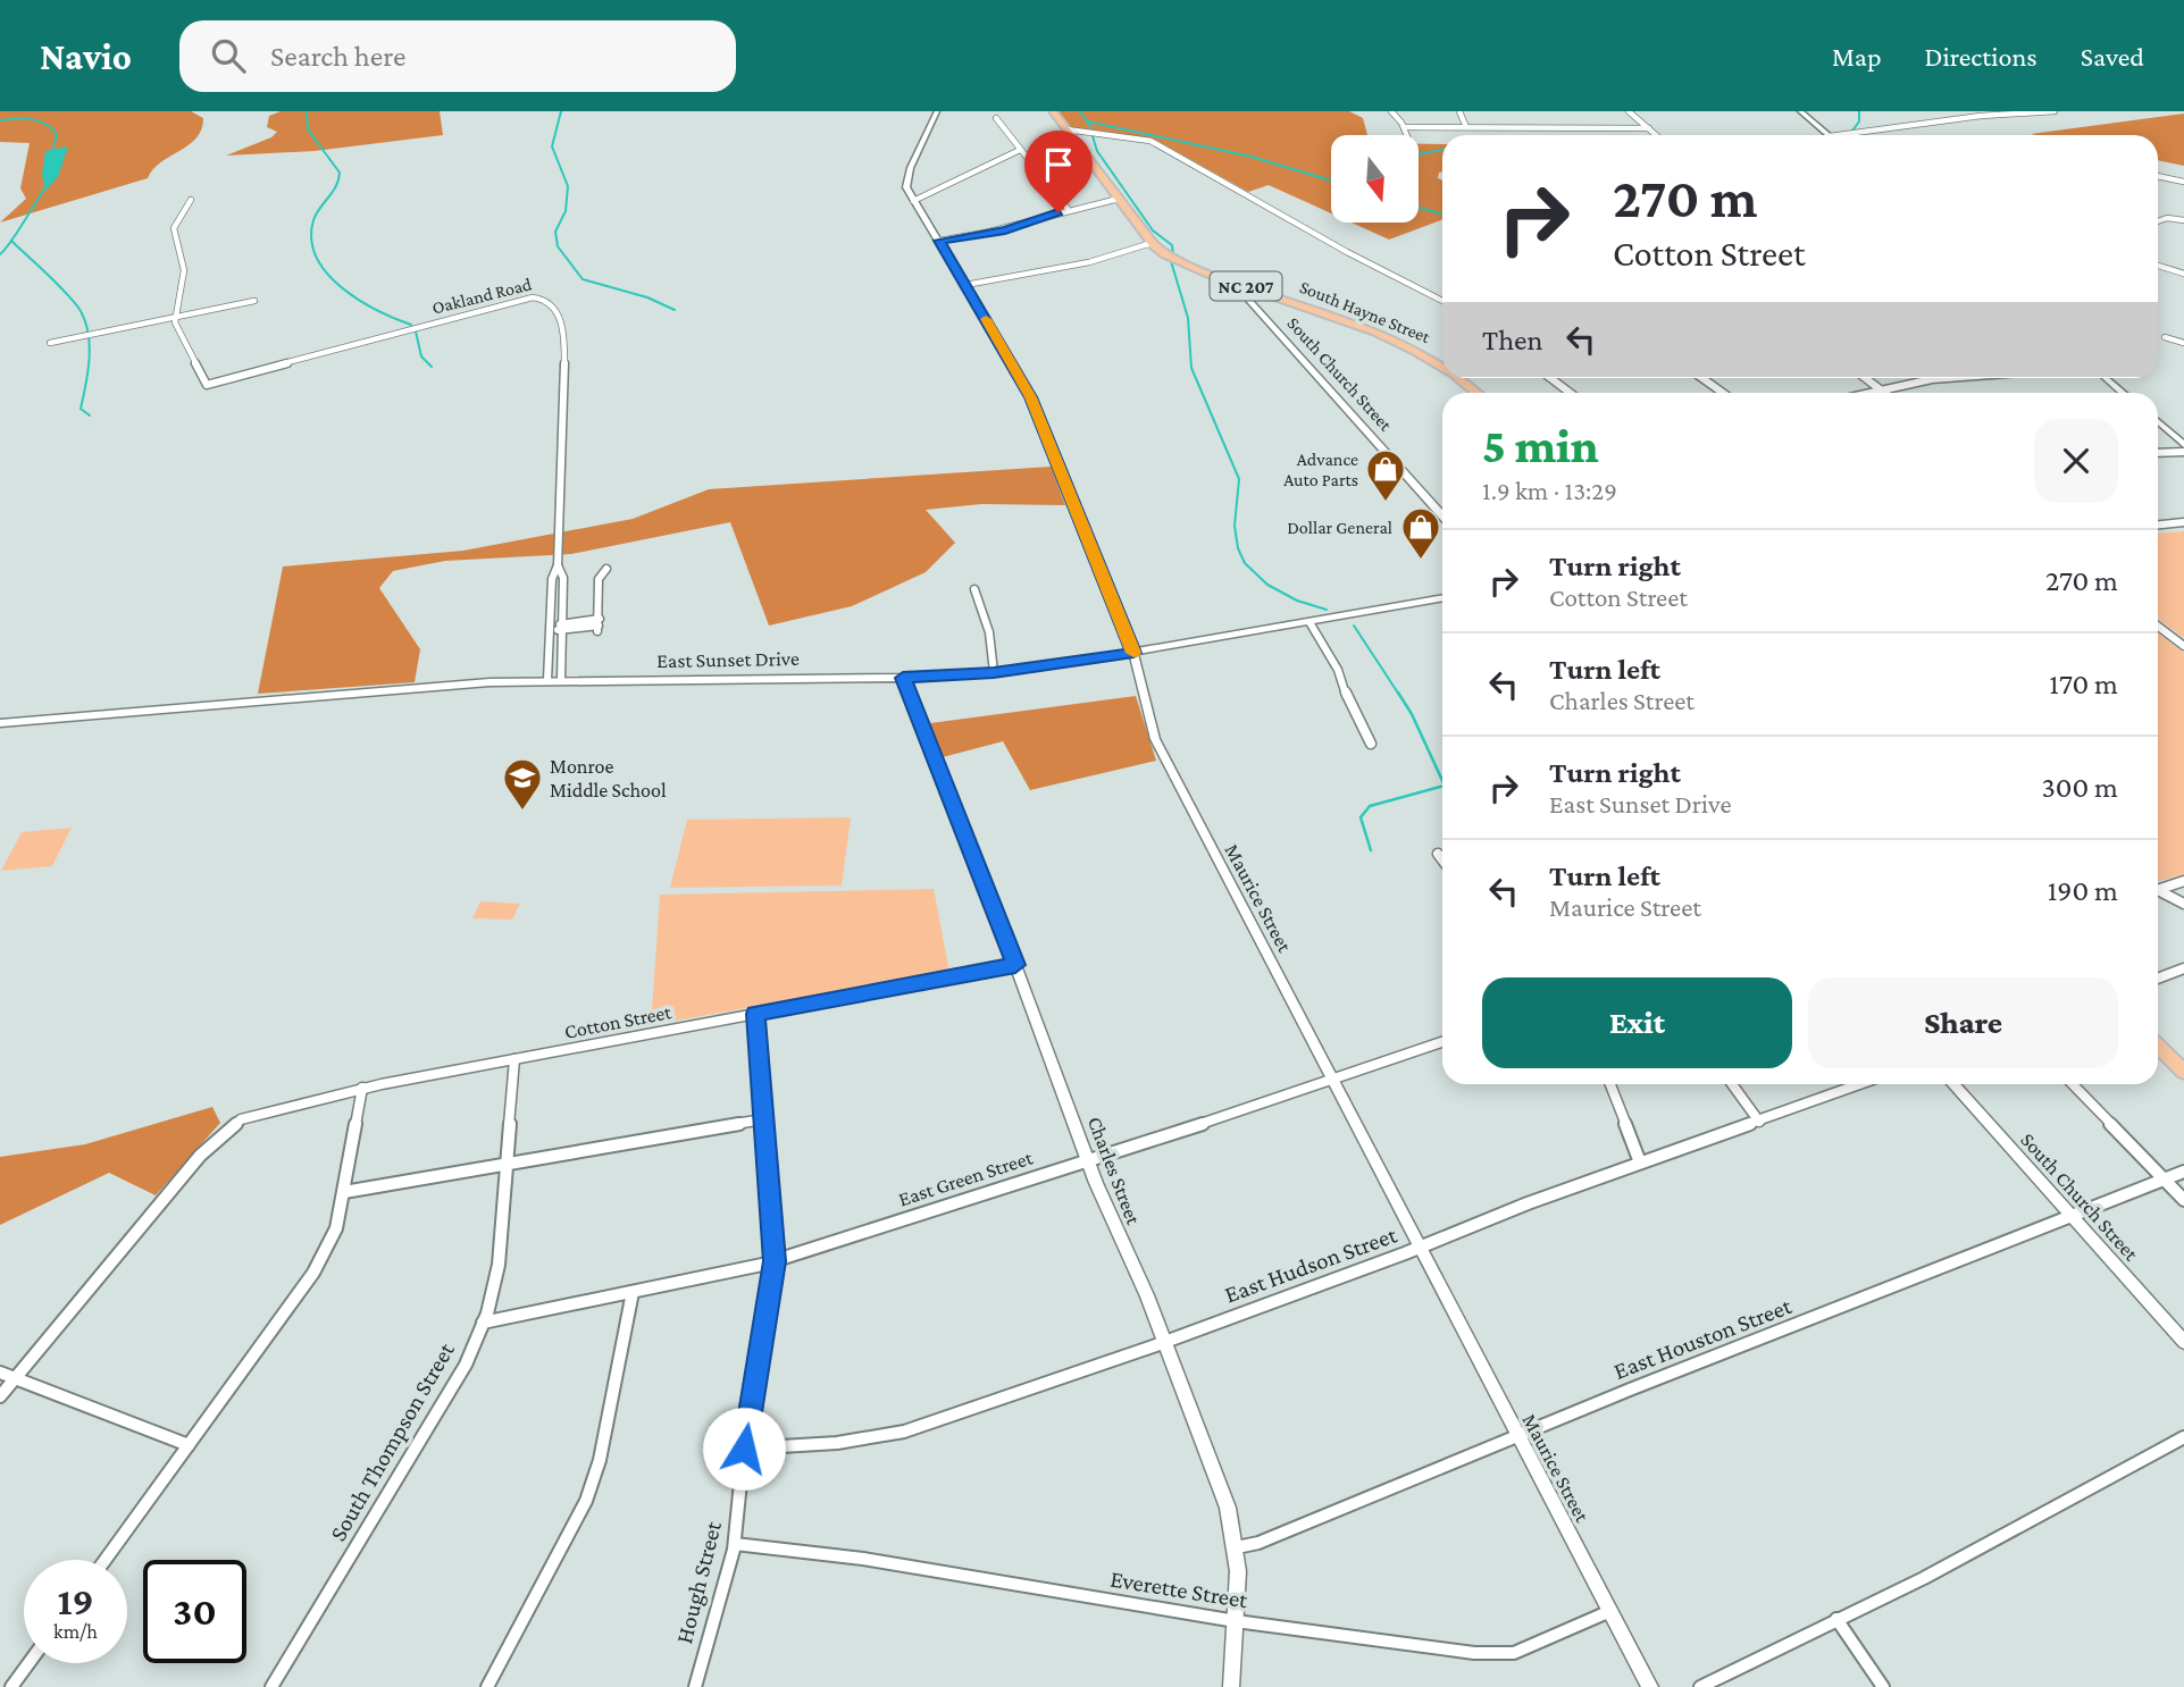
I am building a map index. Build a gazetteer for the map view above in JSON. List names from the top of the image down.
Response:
{
  "streets": {
    "main road": ["NC 207", "South Hayne Street"],
    "street": [
      "Oakland Road",
      "South Church Street",
      "East Sunset Drive",
      "Maurice Street",
      "Cotton Street",
      "Charles Street",
      "East Green Street",
      "East Hudson Street",
      "East Houston Street",
      "South Thompson Street",
      "Hough Street",
      "Everette Street"
    ]
  },
  "crossings": [
    ["Oakland Road", "East Sunset Drive"],
    ["South Hayne Street", "South Church Street"],
    ["South Church Street", "East Houston Street"],
    ["East Sunset Drive", "Maurice Street"],
    ["East Sunset Drive", "Charles Street"],
    ["Maurice Street", "East Green Street"],
    ["Maurice Street", "East Hudson Street"],
    ["Maurice Street", "East Houston Street"],
    ["Maurice Street", "Everette Street"],
    ["Cotton Street", "Charles Street"],
    ["Cotton Street", "South Thompson Street"],
    ["Cotton Street", "Hough Street"],
    ["Charles Street", "East Green Street"],
    ["Charles Street", "East Hudson Street"],
    ["Charles Street", "East Houston Street"],
    ["Charles Street", "Everette Street"],
    ["East Green Street", "South Thompson Street"],
    ["East Green Street", "Hough Street"],
    ["East Hudson Street", "Hough Street"],
    ["Hough Street", "Everette Street"]
  ],
  "places": {
    "shop": ["Advance Auto Parts", "Dollar General"],
    "school or university": ["Monroe Middle School"]
  },
  "north": "bottom",
  "page": {
    "header": "Navio",
    "search": "Search here",
    "nav": ["Map", "Directions", "Saved"],
    "turn": ["270 m", "Cotton Street"],
    "then": "Then",
    "heading": ["5 min", "1.9 km · 13:29"],
    "list": [
      {
        "name": "Turn right",
        "note": "Cotton Street",
        "value": "270 m"
      },
      {
        "name": "Turn left",
        "note": "Charles Street",
        "value": "170 m"
      },
      {
        "name": "Turn right",
        "note": "East Sunset Drive",
        "value": "300 m"
      },
      {
        "name": "Turn left",
        "note": "Maurice Street",
        "value": "190 m"
      }
    ],
    "buttons": ["Exit", "Share"],
    "speed": "19 km/h",
    "limit": "30"
  }
}
